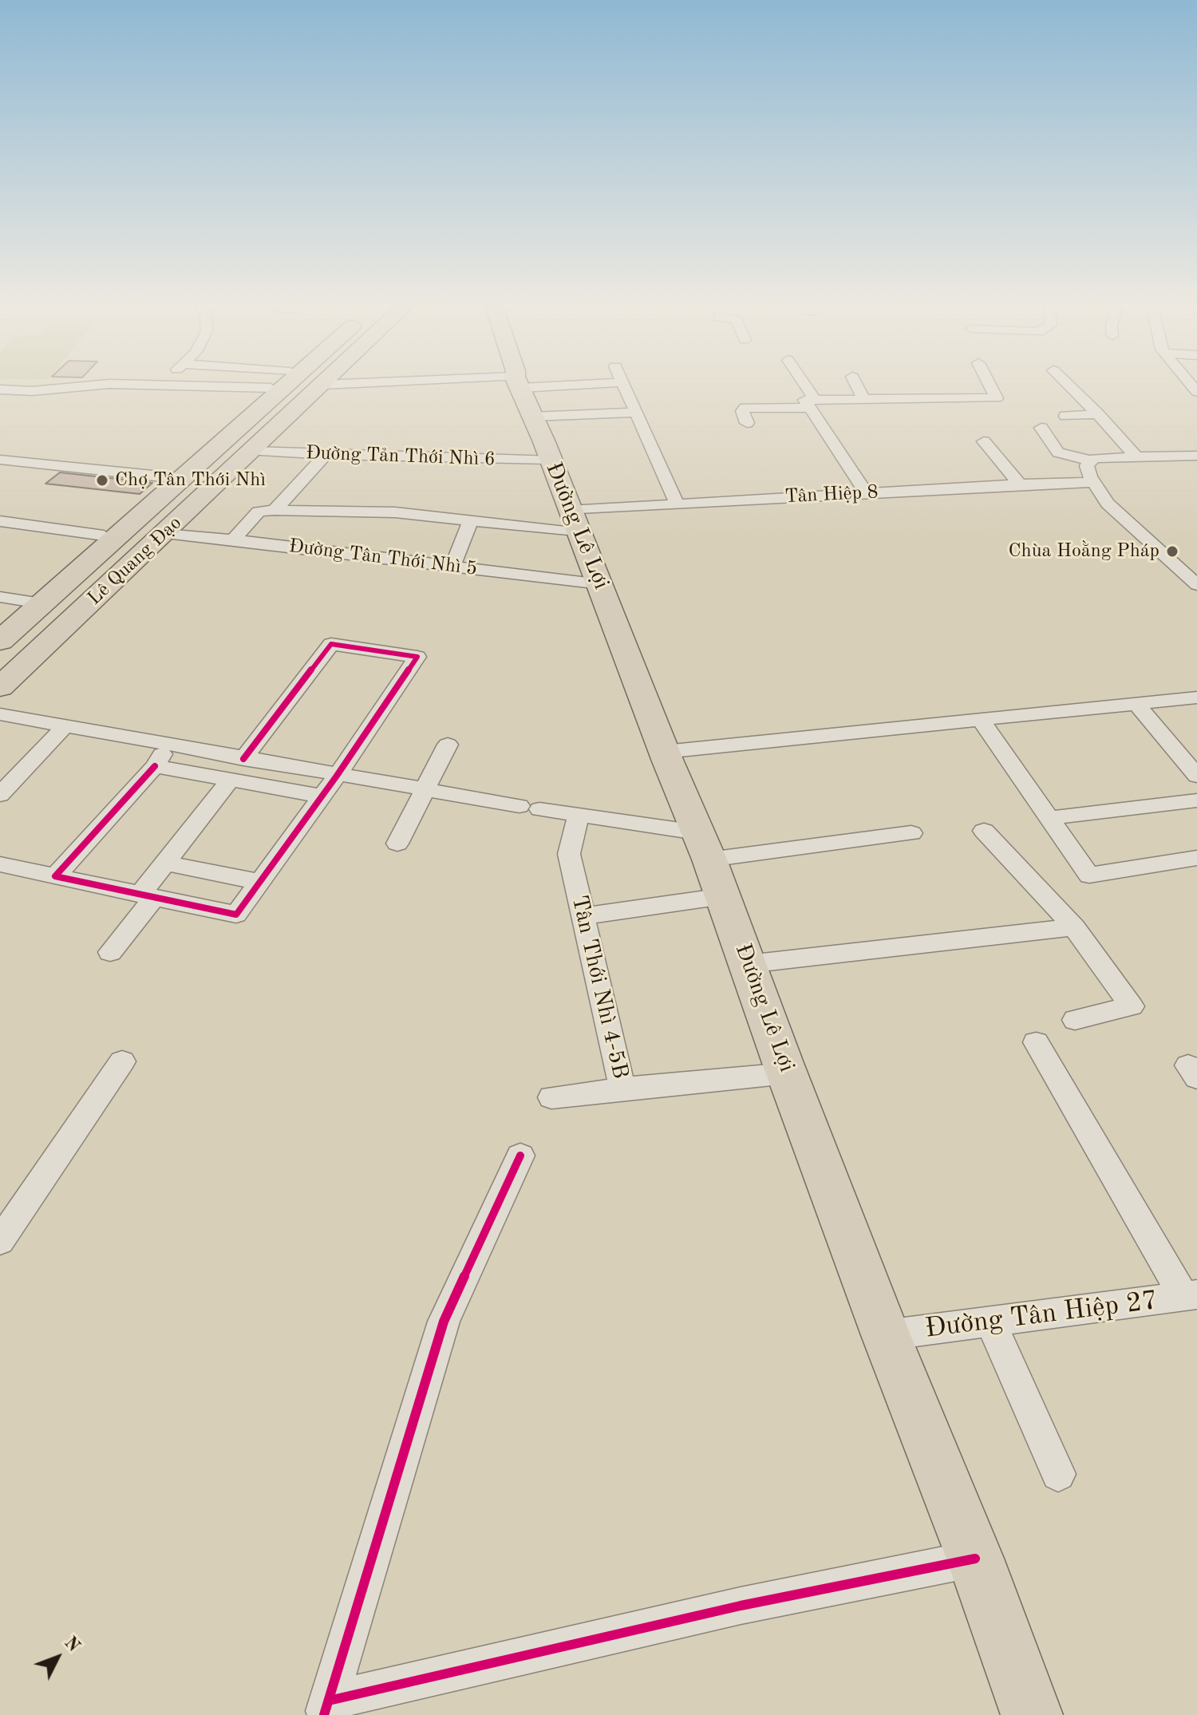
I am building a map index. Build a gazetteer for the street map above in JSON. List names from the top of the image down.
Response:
{
  "streets": {
    "main road": ["Đường Lê Lợi", "Lê Quang Đạo"],
    "street": [
      "Đường Tản Thới Nhì 6",
      "Tân Hiệp 8",
      "Đường Tân Thới Nhì 5",
      "Tân Thới Nhì 4-5B",
      "Đường Tân Hiệp 27"
    ]
  },
  "crossings": [
    ["Đường Tản Thới Nhì 6", "Đường Lê Lợi"],
    ["Đường Tản Thới Nhì 6", "Lê Quang Đạo"],
    ["Tân Hiệp 8", "Đường Lê Lợi"],
    ["Đường Lê Lợi", "Đường Tân Thới Nhì 5"],
    ["Đường Lê Lợi", "Đường Tân Hiệp 27"],
    ["Đường Tân Thới Nhì 5", "Lê Quang Đạo"]
  ],
  "places": ["Chợ Tân Thới Nhì", "Chùa Hoằng Pháp"],
  "north": "top right"
}
